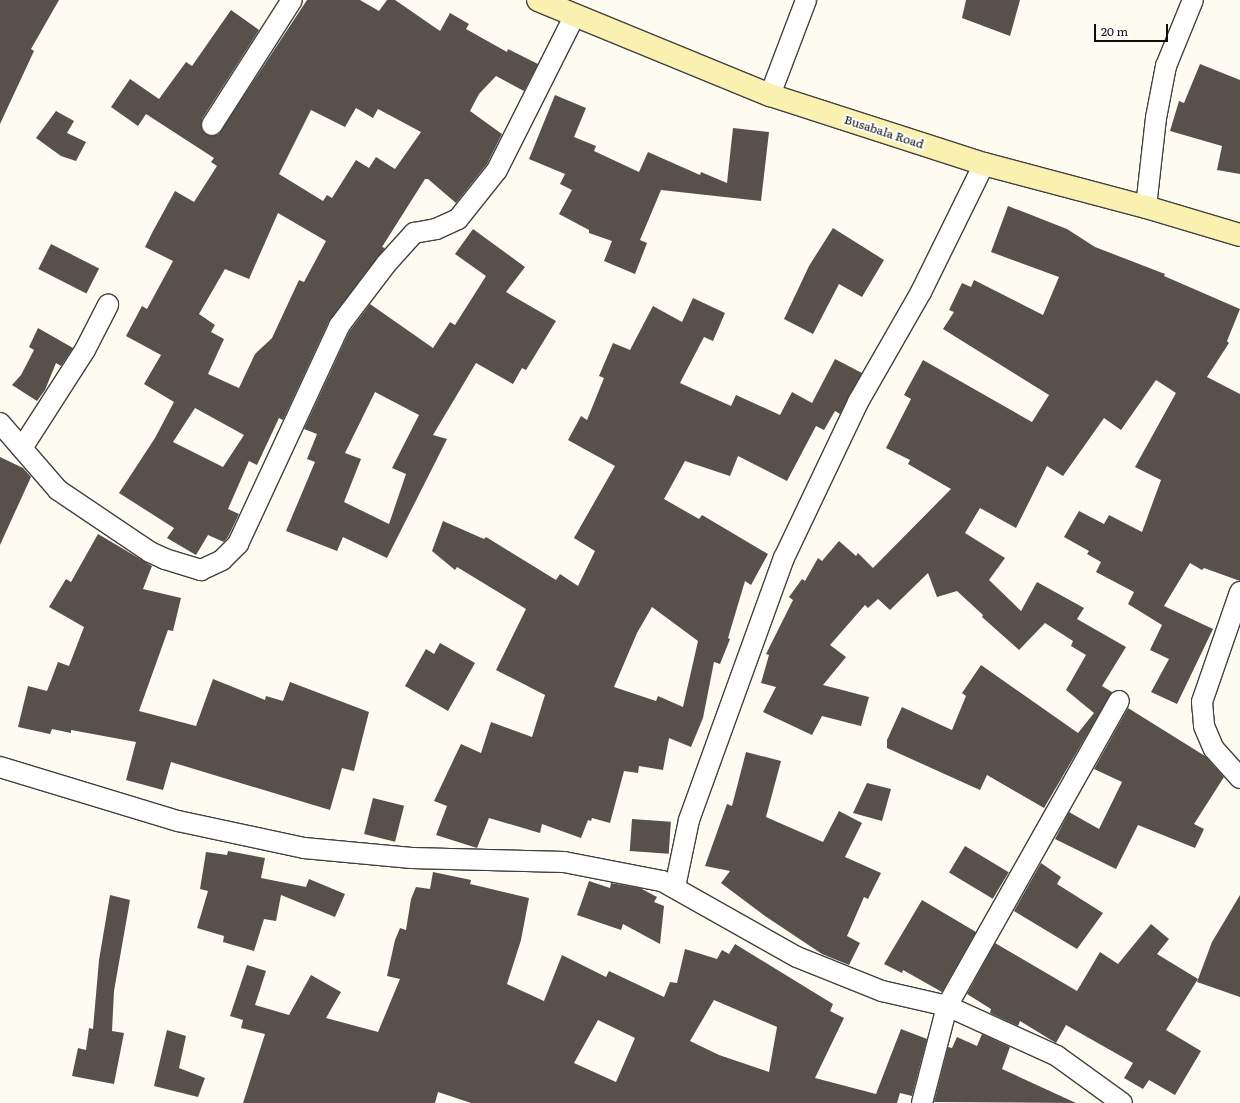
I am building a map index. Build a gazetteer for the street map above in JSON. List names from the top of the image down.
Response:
{
  "streets": {
    "street": ["Busabala Road"]
  },
  "scale_bar": "20 m"
}
